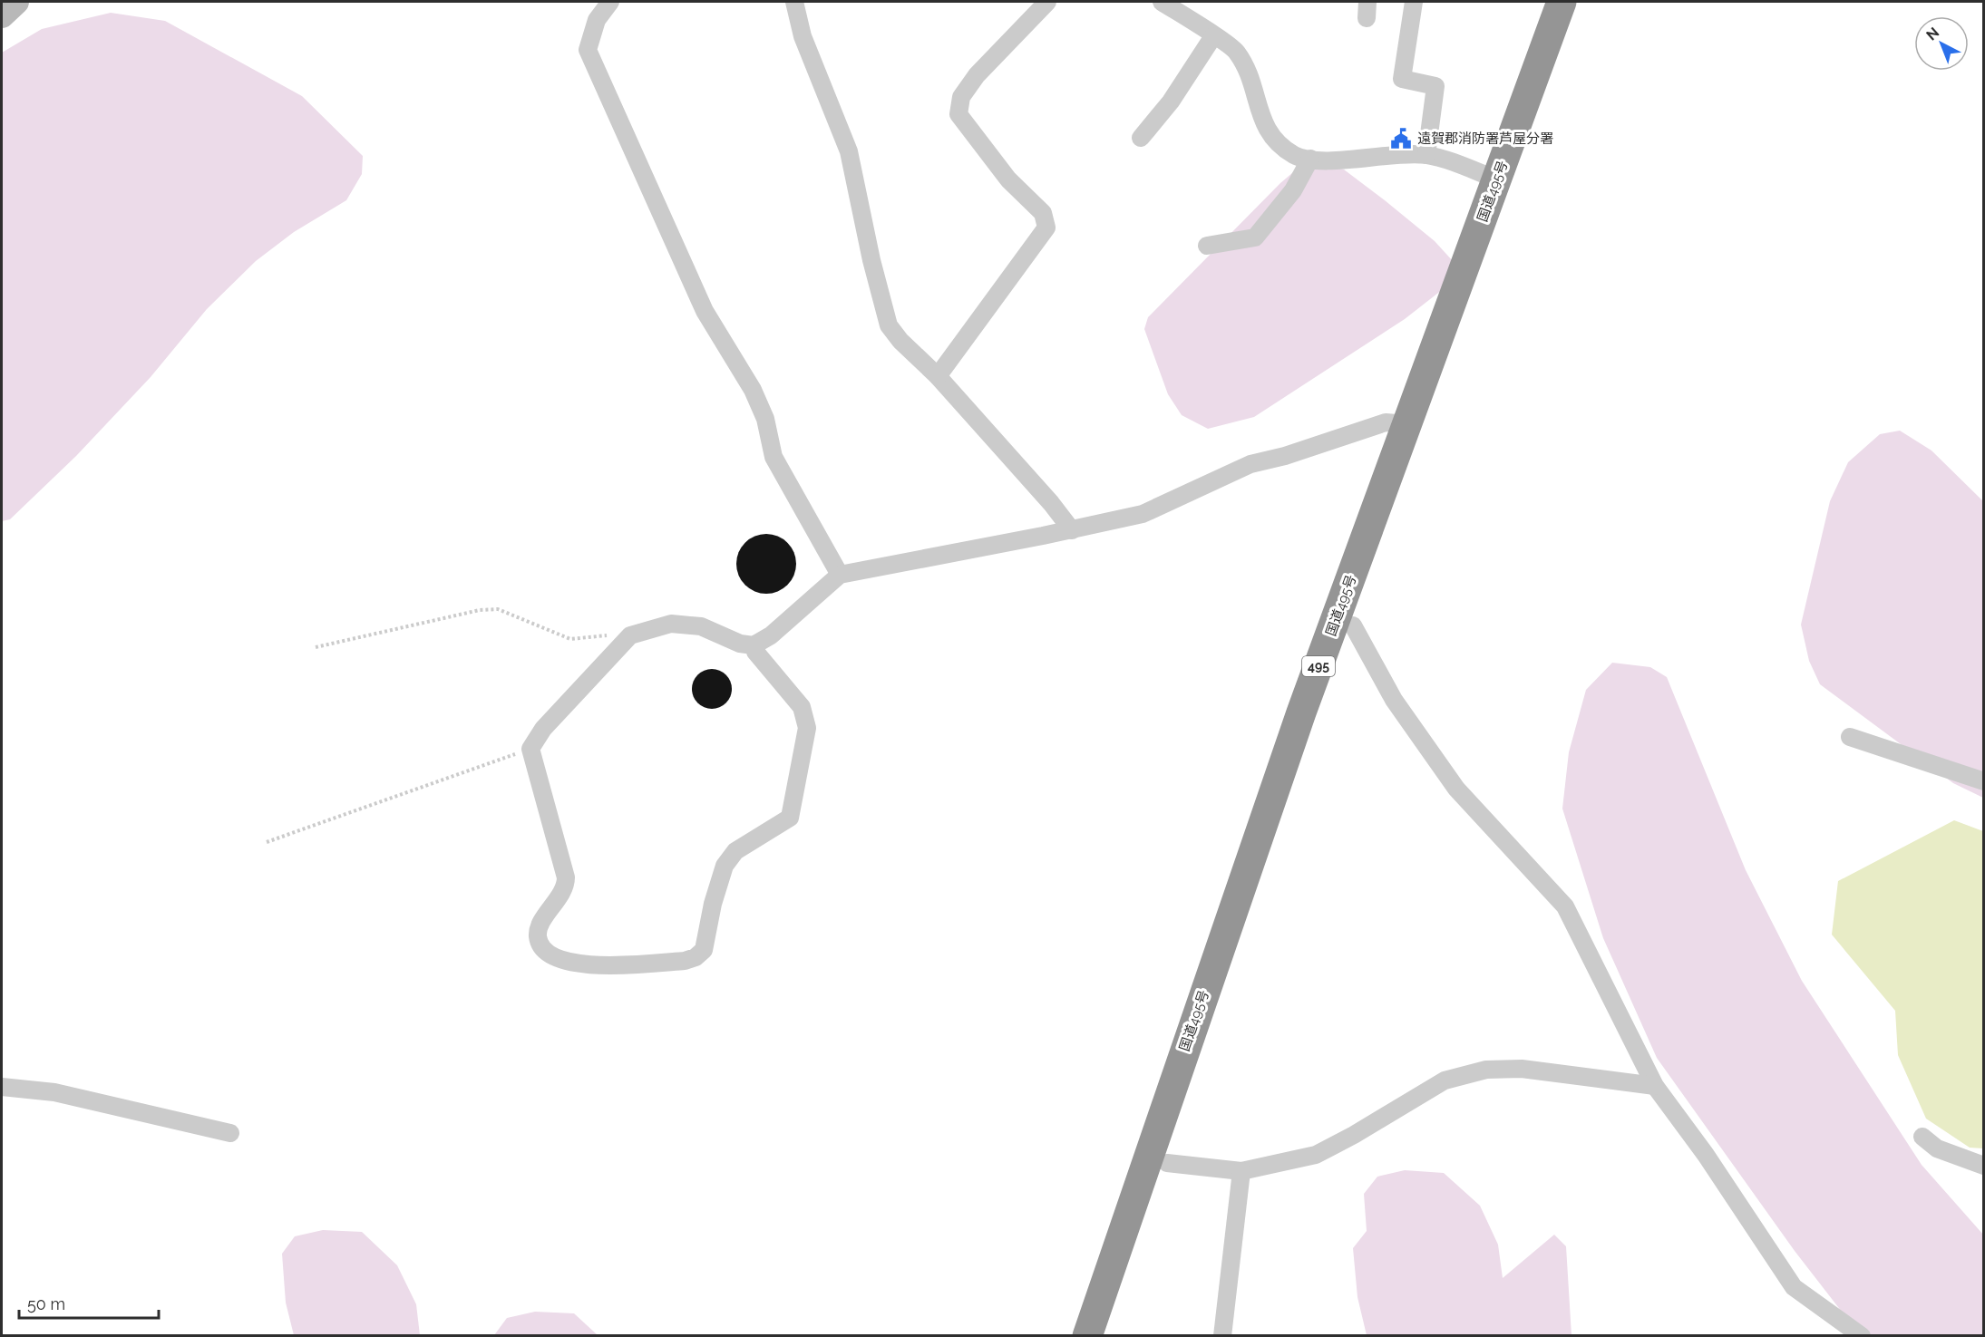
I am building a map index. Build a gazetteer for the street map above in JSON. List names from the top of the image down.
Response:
{
  "streets": {
    "highway": ["国道495号", "495"]
  },
  "places": {
    "public building": ["遠賀郡消防署芦屋分署"]
  },
  "scale_bar": "50 m",
  "north": "top left"
}
